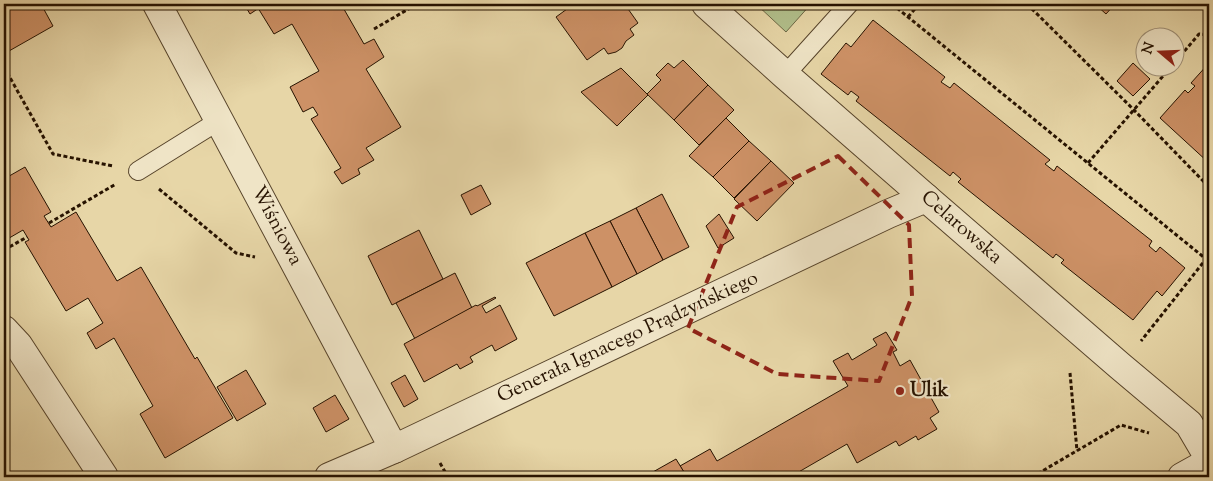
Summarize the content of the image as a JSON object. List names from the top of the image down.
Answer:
{
  "streets": {
    "street": ["Wiśniowa", "Celarowska", "Generała Ignacego Prądzyńskiego"]
  },
  "crossings": [
    ["Wiśniowa", "Generała Ignacego Prądzyńskiego"],
    ["Celarowska", "Generała Ignacego Prądzyńskiego"]
  ],
  "places": ["Ulik"],
  "north": "left"
}
